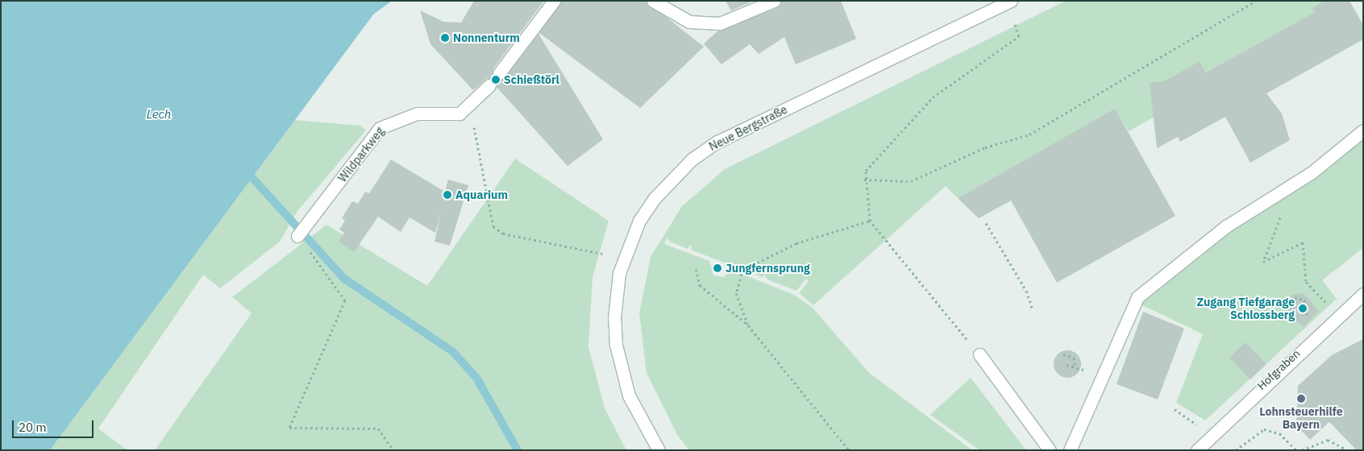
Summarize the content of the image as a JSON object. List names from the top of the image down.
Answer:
{
  "streets": {
    "main road": ["Neue Bergstraße", "Wildparkweg", "Hofgraben"]
  },
  "water": ["Lech"],
  "places": [
    "Nonnenturm",
    "Schießtörl",
    "Aquarium",
    "Jungfernsprung",
    "Zugang Tiefgarage Schlossberg",
    "Lohnsteuerhilfe Bayern"
  ],
  "scale_bar": "20 m"
}
